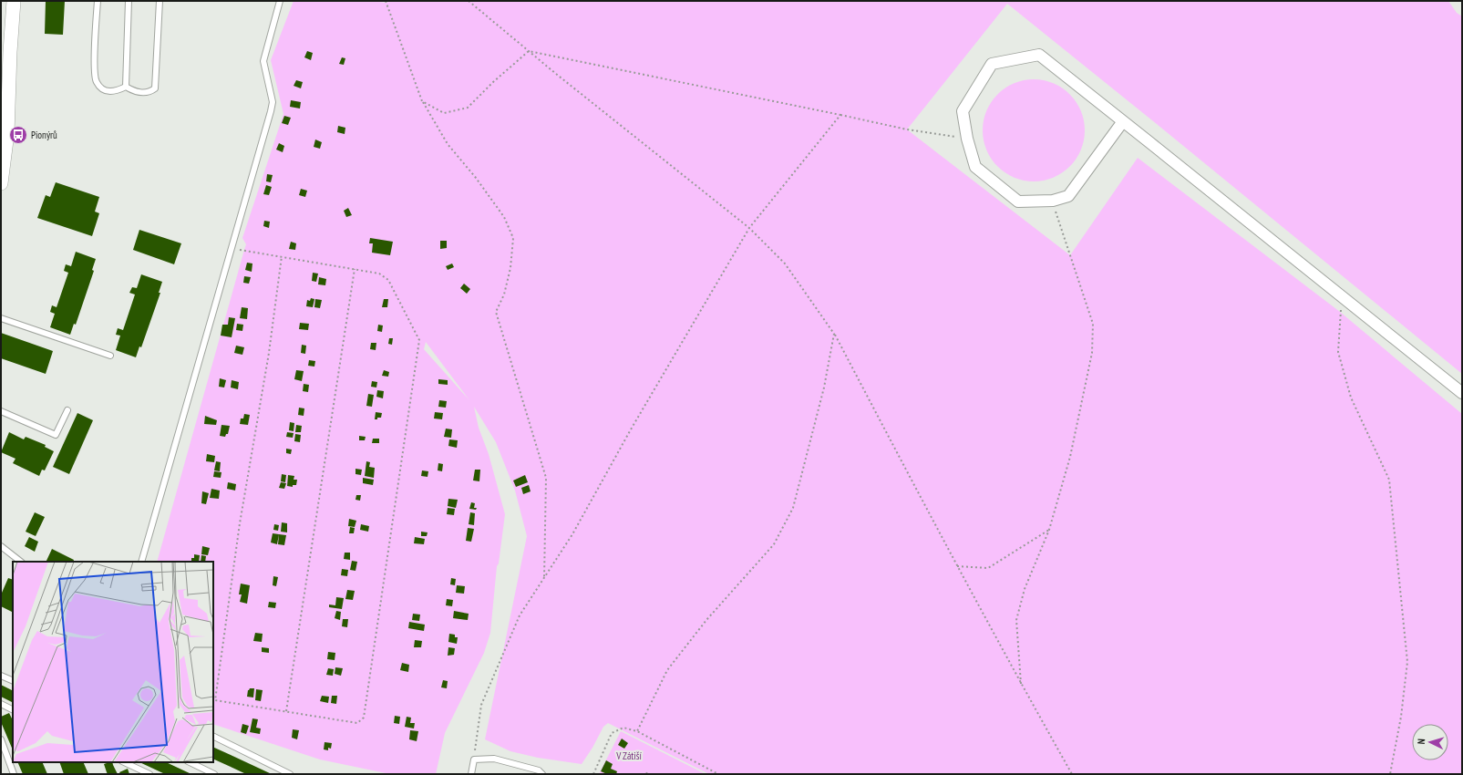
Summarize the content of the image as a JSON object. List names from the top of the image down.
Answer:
{
  "parks": ["V Zátiší"],
  "places": {
    "bus stop": ["Pionýrů"]
  },
  "north": "left"
}
